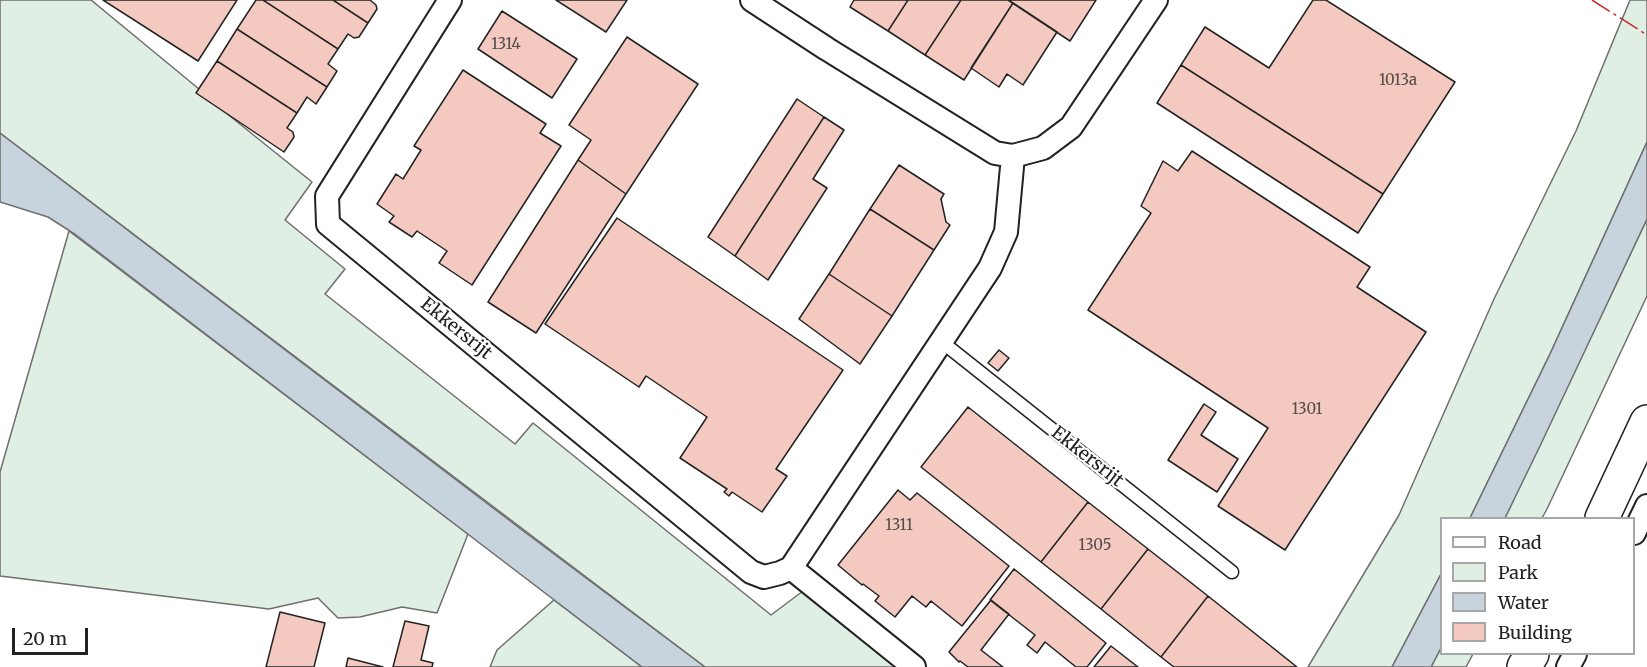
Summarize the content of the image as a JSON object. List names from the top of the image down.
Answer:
{
  "streets": {
    "street": ["Ekkersrijt"]
  },
  "house_numbers": [
    "1314",
    "1013a",
    "1301",
    "1311",
    "1305"
  ],
  "legend": [
    "Road",
    "Park",
    "Water",
    "Building"
  ],
  "scale_bar": "20 m"
}
